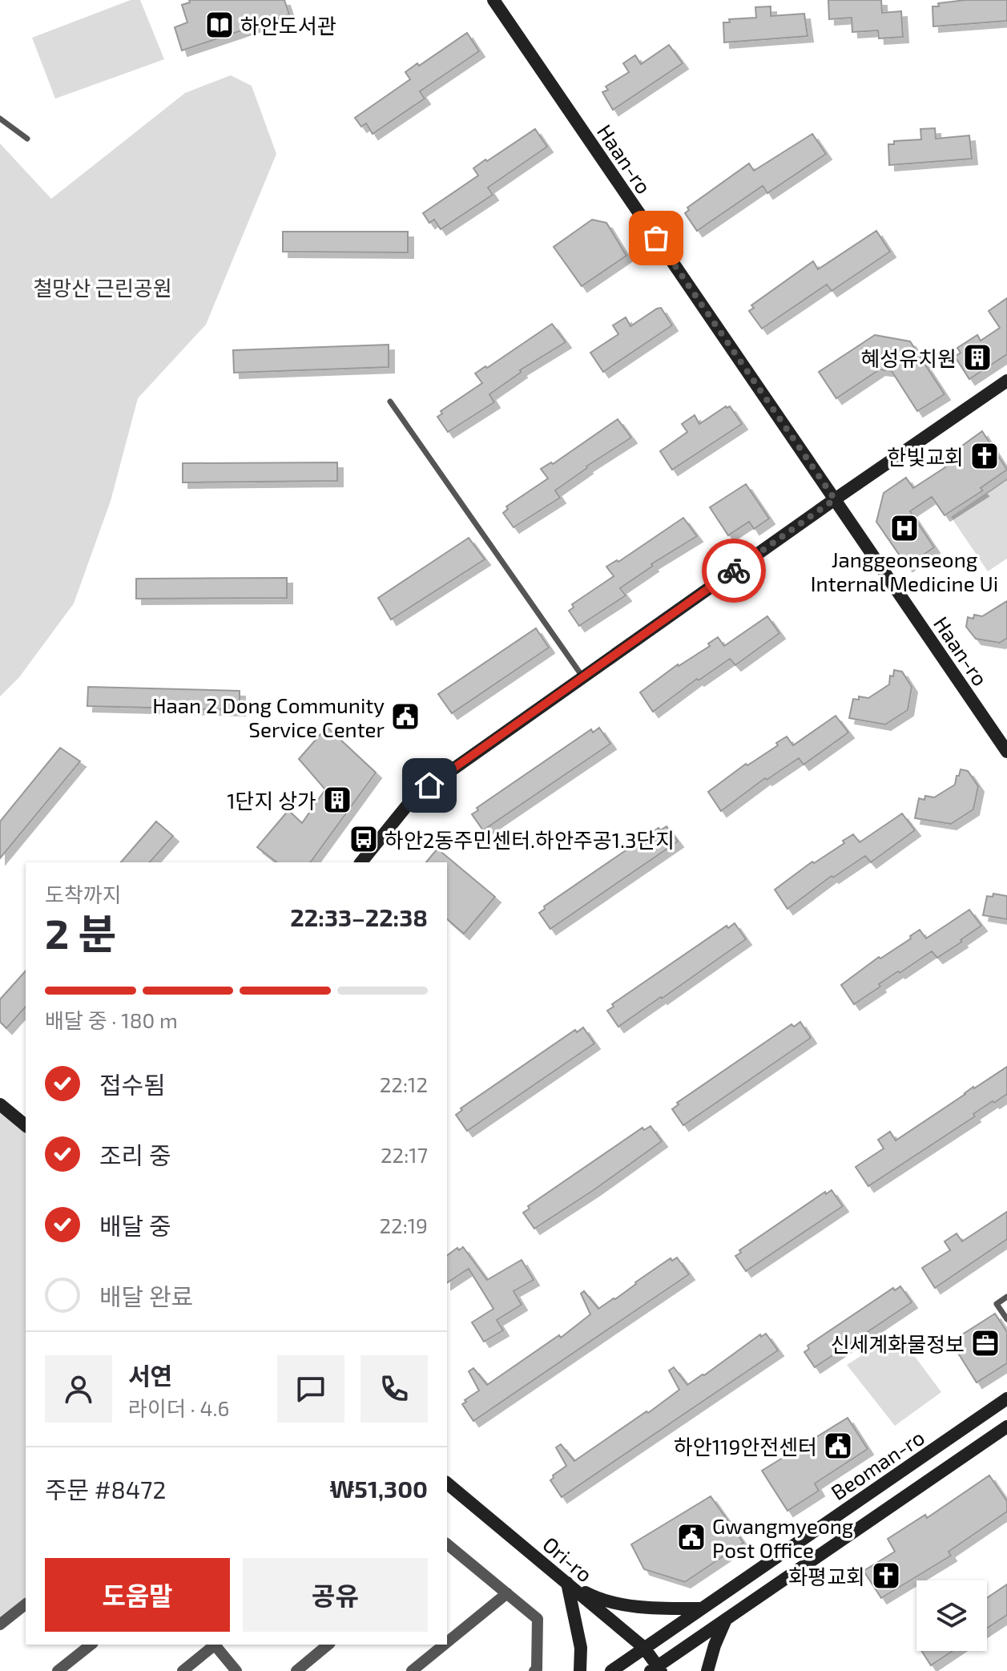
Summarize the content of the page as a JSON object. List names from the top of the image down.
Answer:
{
  "streets": {
    "street": ["Haan-ro", "Beoman-ro", "Ori-ro"]
  },
  "crossings": [
    ["Beoman-ro", "Ori-ro"]
  ],
  "parks": ["철망산 근린공원"],
  "places": {
    "library": ["하안도서관"],
    "building": ["혜성유치원", "1단지 상가"],
    "church": ["한빛교회", "화평교회"],
    "hospital": ["Janggeonseong Internal Medicine Ui"],
    "public building": ["Haan 2 Dong Community Service Center", "하안119안전센터", "Gwangmyeong Post Office"],
    "bus stop": ["하안2동주민센터.하안주공1.3단지"],
    "office": ["신세계화물정보"]
  },
  "page": {
    "heading": ["2 분", "도착까지", "22:33–22:38"],
    "panel": [
      "서연",
      "라이더 · 4.6",
      "주문 #8472",
      "₩51,300"
    ],
    "bar": "배달 중 · 180 m",
    "list": [
      ["접수됨", "22:12"],
      ["조리 중", "22:17"],
      ["배달 중", "22:19"],
      "배달 완료"
    ],
    "buttons": ["도움말", "공유"]
  }
}
